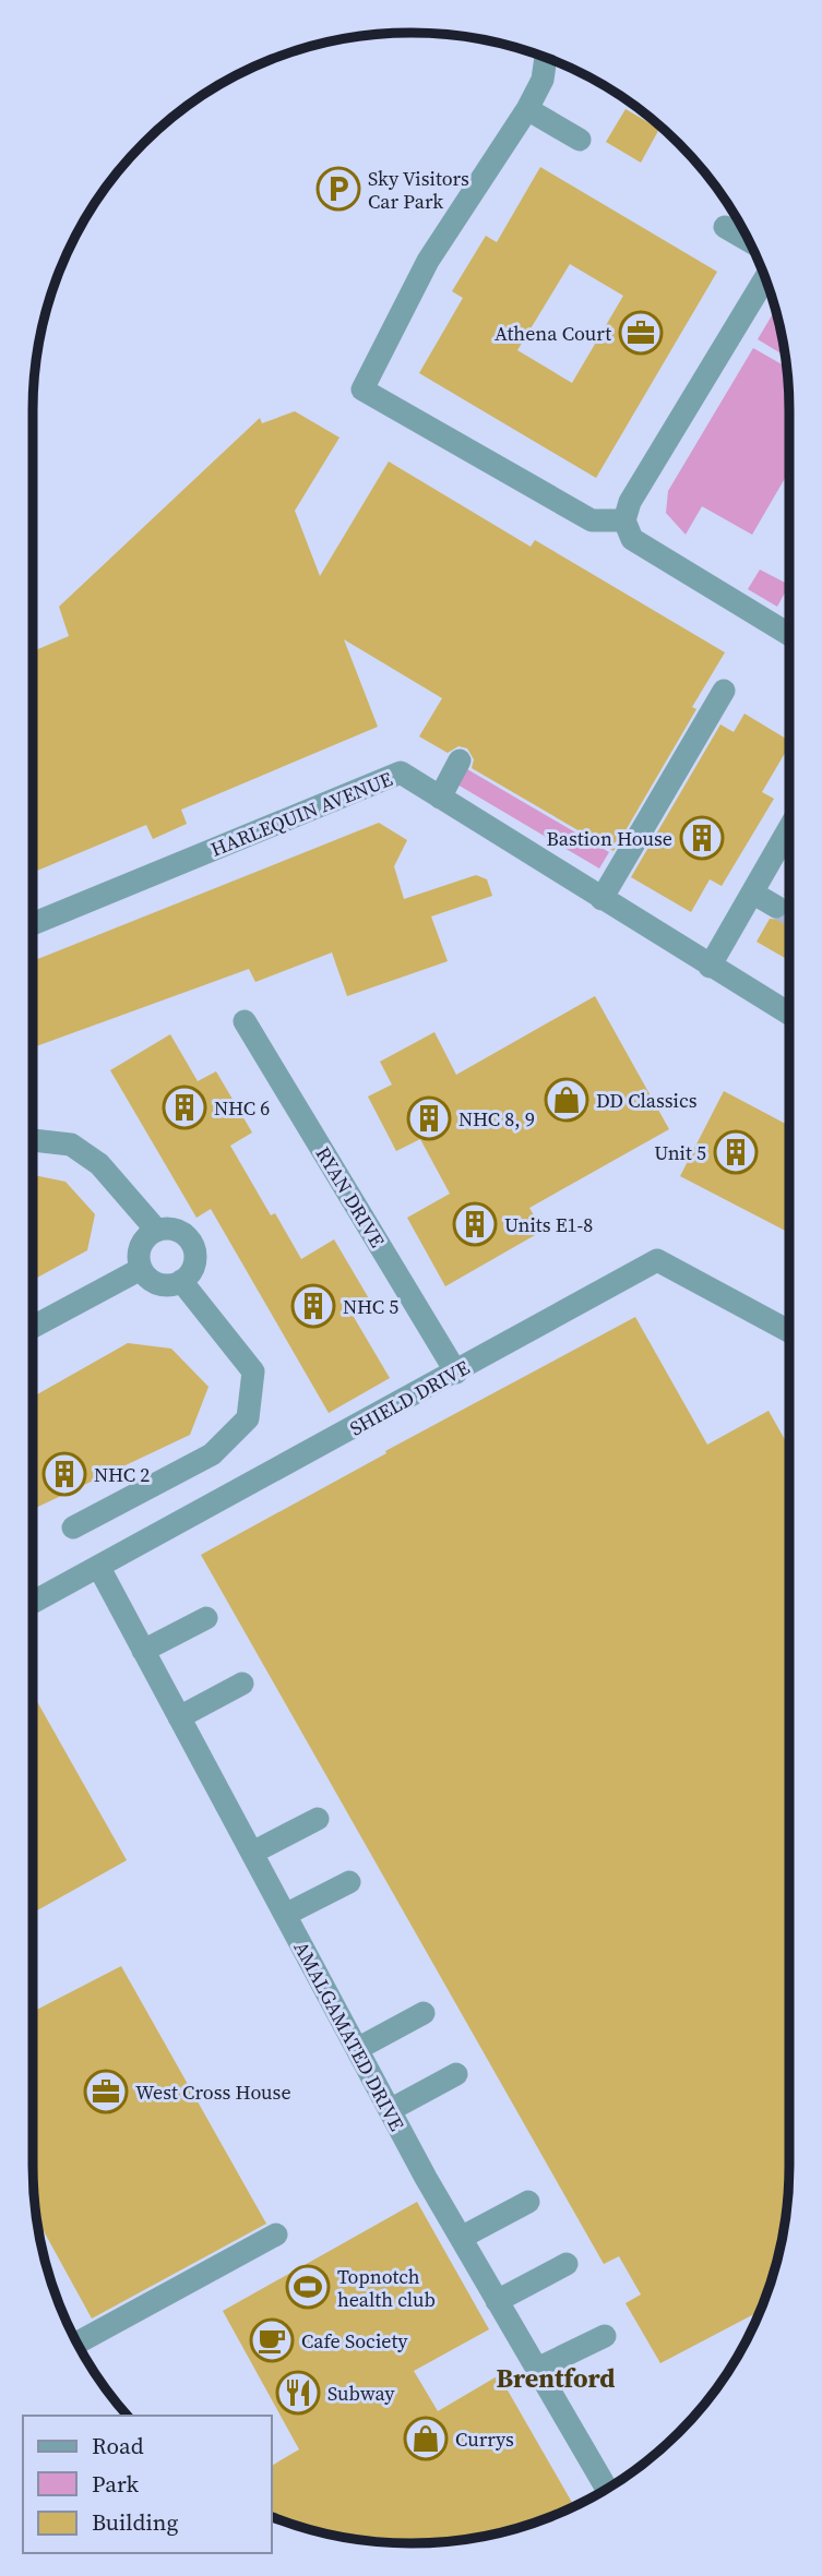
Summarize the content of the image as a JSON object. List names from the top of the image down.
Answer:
{
  "streets": {
    "street": [
      "HARLEQUIN AVENUE",
      "RYAN DRIVE",
      "SHIELD DRIVE",
      "AMALGAMATED DRIVE"
    ]
  },
  "crossings": [
    ["RYAN DRIVE", "SHIELD DRIVE"],
    ["SHIELD DRIVE", "AMALGAMATED DRIVE"]
  ],
  "districts": ["Brentford"],
  "places": {
    "parking": ["Sky Visitors Car Park"],
    "office": ["Athena Court", "West Cross House"],
    "building": [
      "Bastion House",
      "NHC 6",
      "NHC 8, 9",
      "Unit 5",
      "Units E1-8",
      "NHC 5",
      "NHC 2"
    ],
    "shop": ["DD Classics", "Currys"],
    "sports": ["Topnotch health club"],
    "cafe": ["Cafe Society"],
    "restaurant": ["Subway"]
  },
  "legend": ["Road", "Park", "Building"]
}
